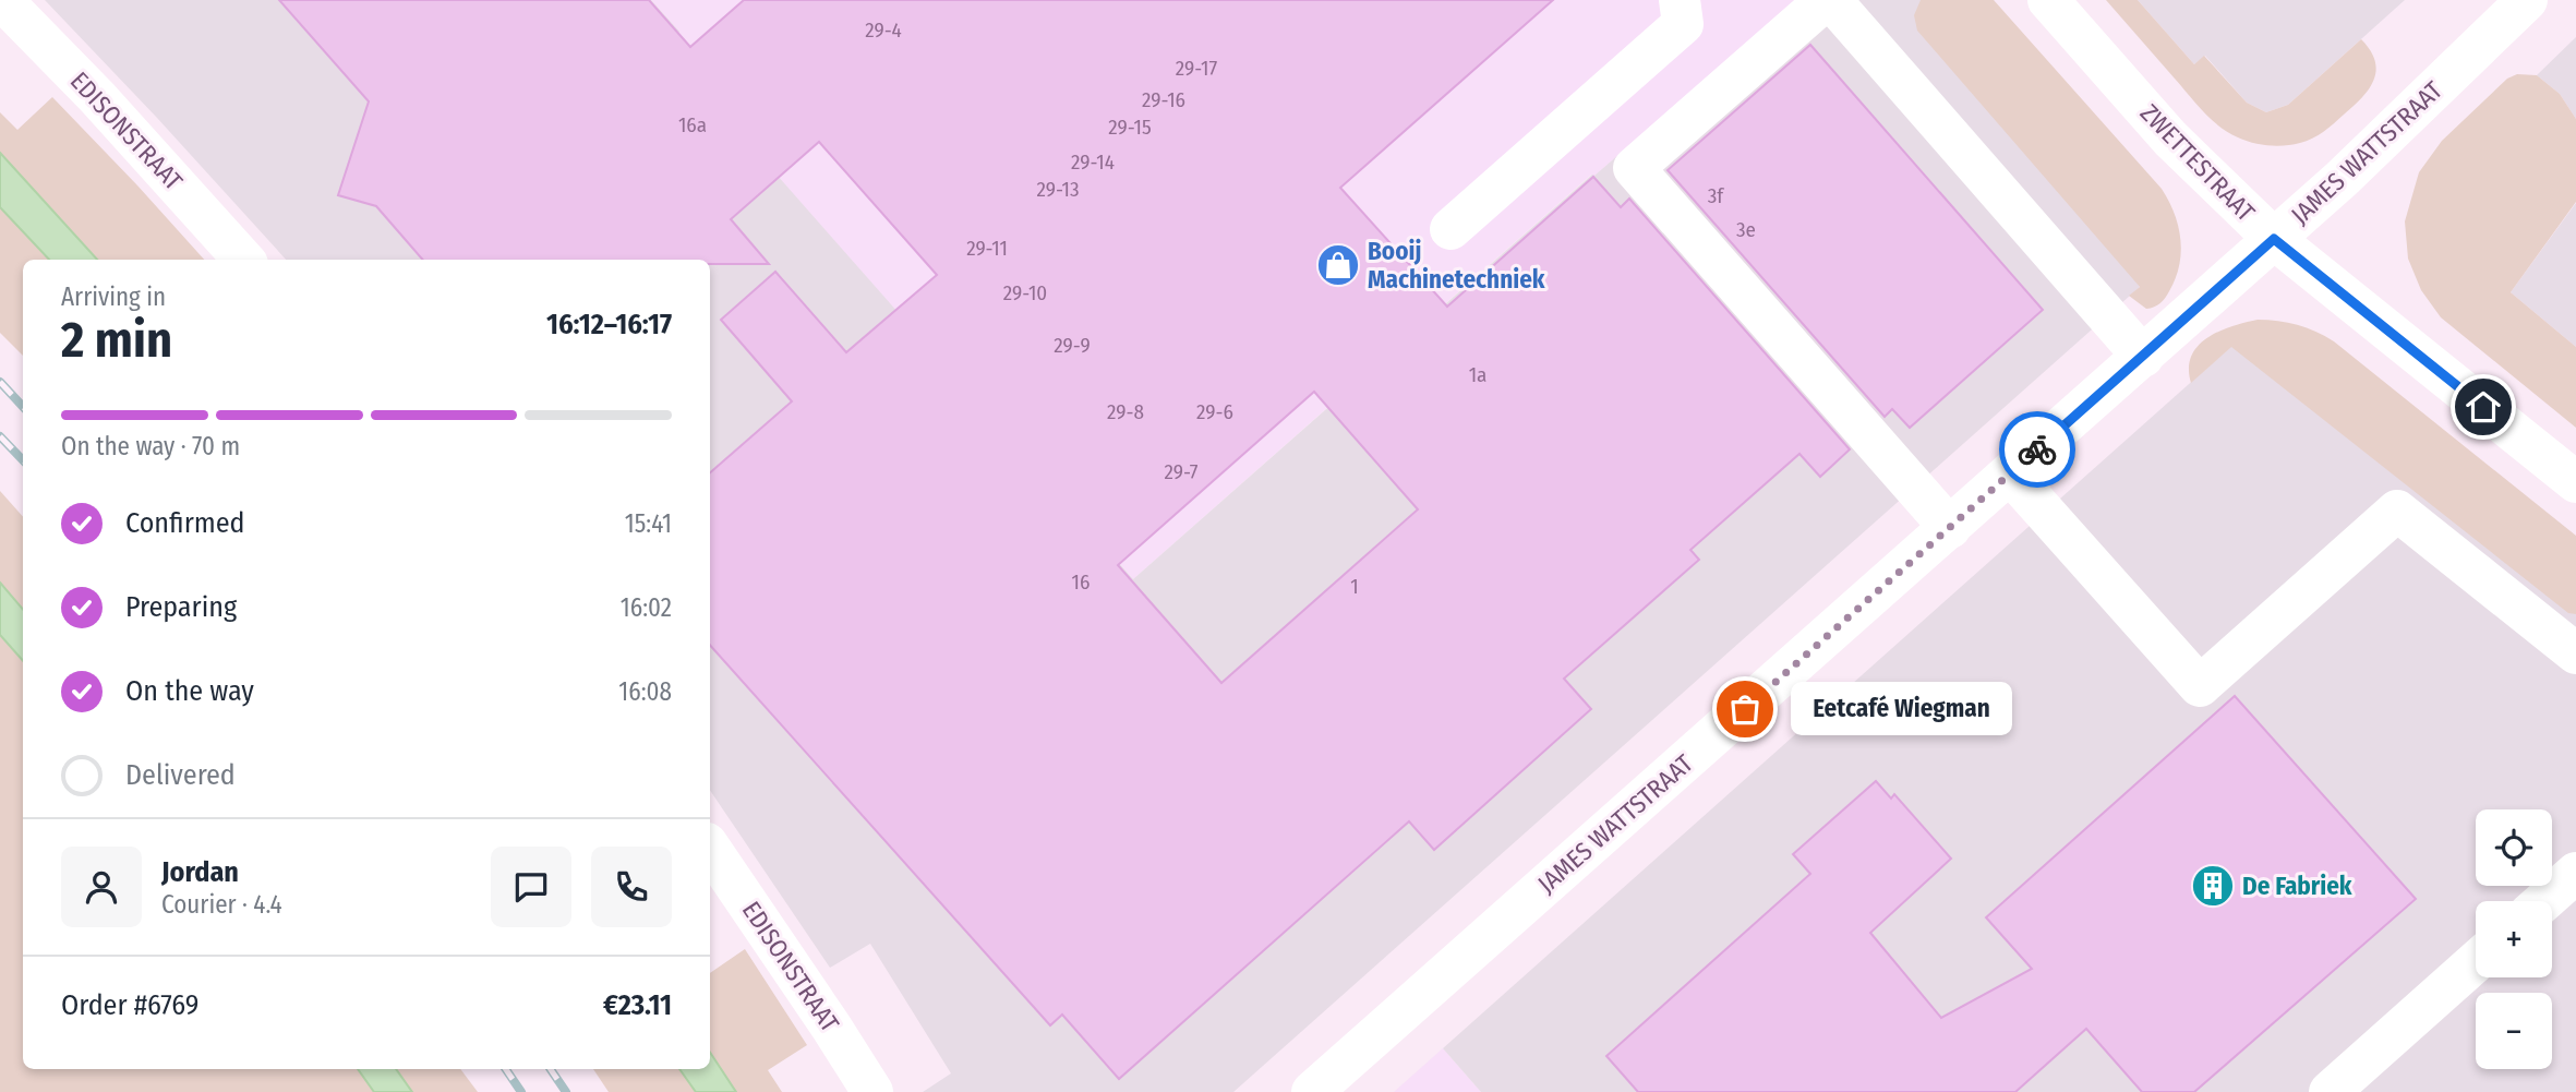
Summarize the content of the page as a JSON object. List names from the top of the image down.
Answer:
{
  "streets": {
    "street": ["EDISONSTRAAT", "JAMES WATTSTRAAT", "ZWETTESTRAAT"]
  },
  "crossings": [
    ["JAMES WATTSTRAAT", "ZWETTESTRAAT"]
  ],
  "places": {
    "shop": ["Booij Machinetechniek"],
    "other": ["Eetcafé Wiegman"],
    "building": ["De Fabriek"]
  },
  "house_numbers": [
    "29-4",
    "29-17",
    "29-16",
    "16a",
    "29-15",
    "29-14",
    "29-13",
    "3f",
    "3e",
    "29-11",
    "29-10",
    "29-9",
    "1a",
    "29-8",
    "29-6",
    "29-7",
    "16",
    "1"
  ],
  "page": {
    "heading": ["2 min", "Arriving in", "16:12–16:17"],
    "panel": [
      "Jordan",
      "Courier · 4.4",
      "Order #6769",
      "€23.11"
    ],
    "bar": "On the way · 70 m",
    "list": [
      ["Confirmed", "15:41"],
      ["Preparing", "16:02"],
      ["On the way", "16:08"],
      "Delivered"
    ],
    "bubble": "Eetcafé Wiegman",
    "map_buttons": ["+", "−"]
  }
}
